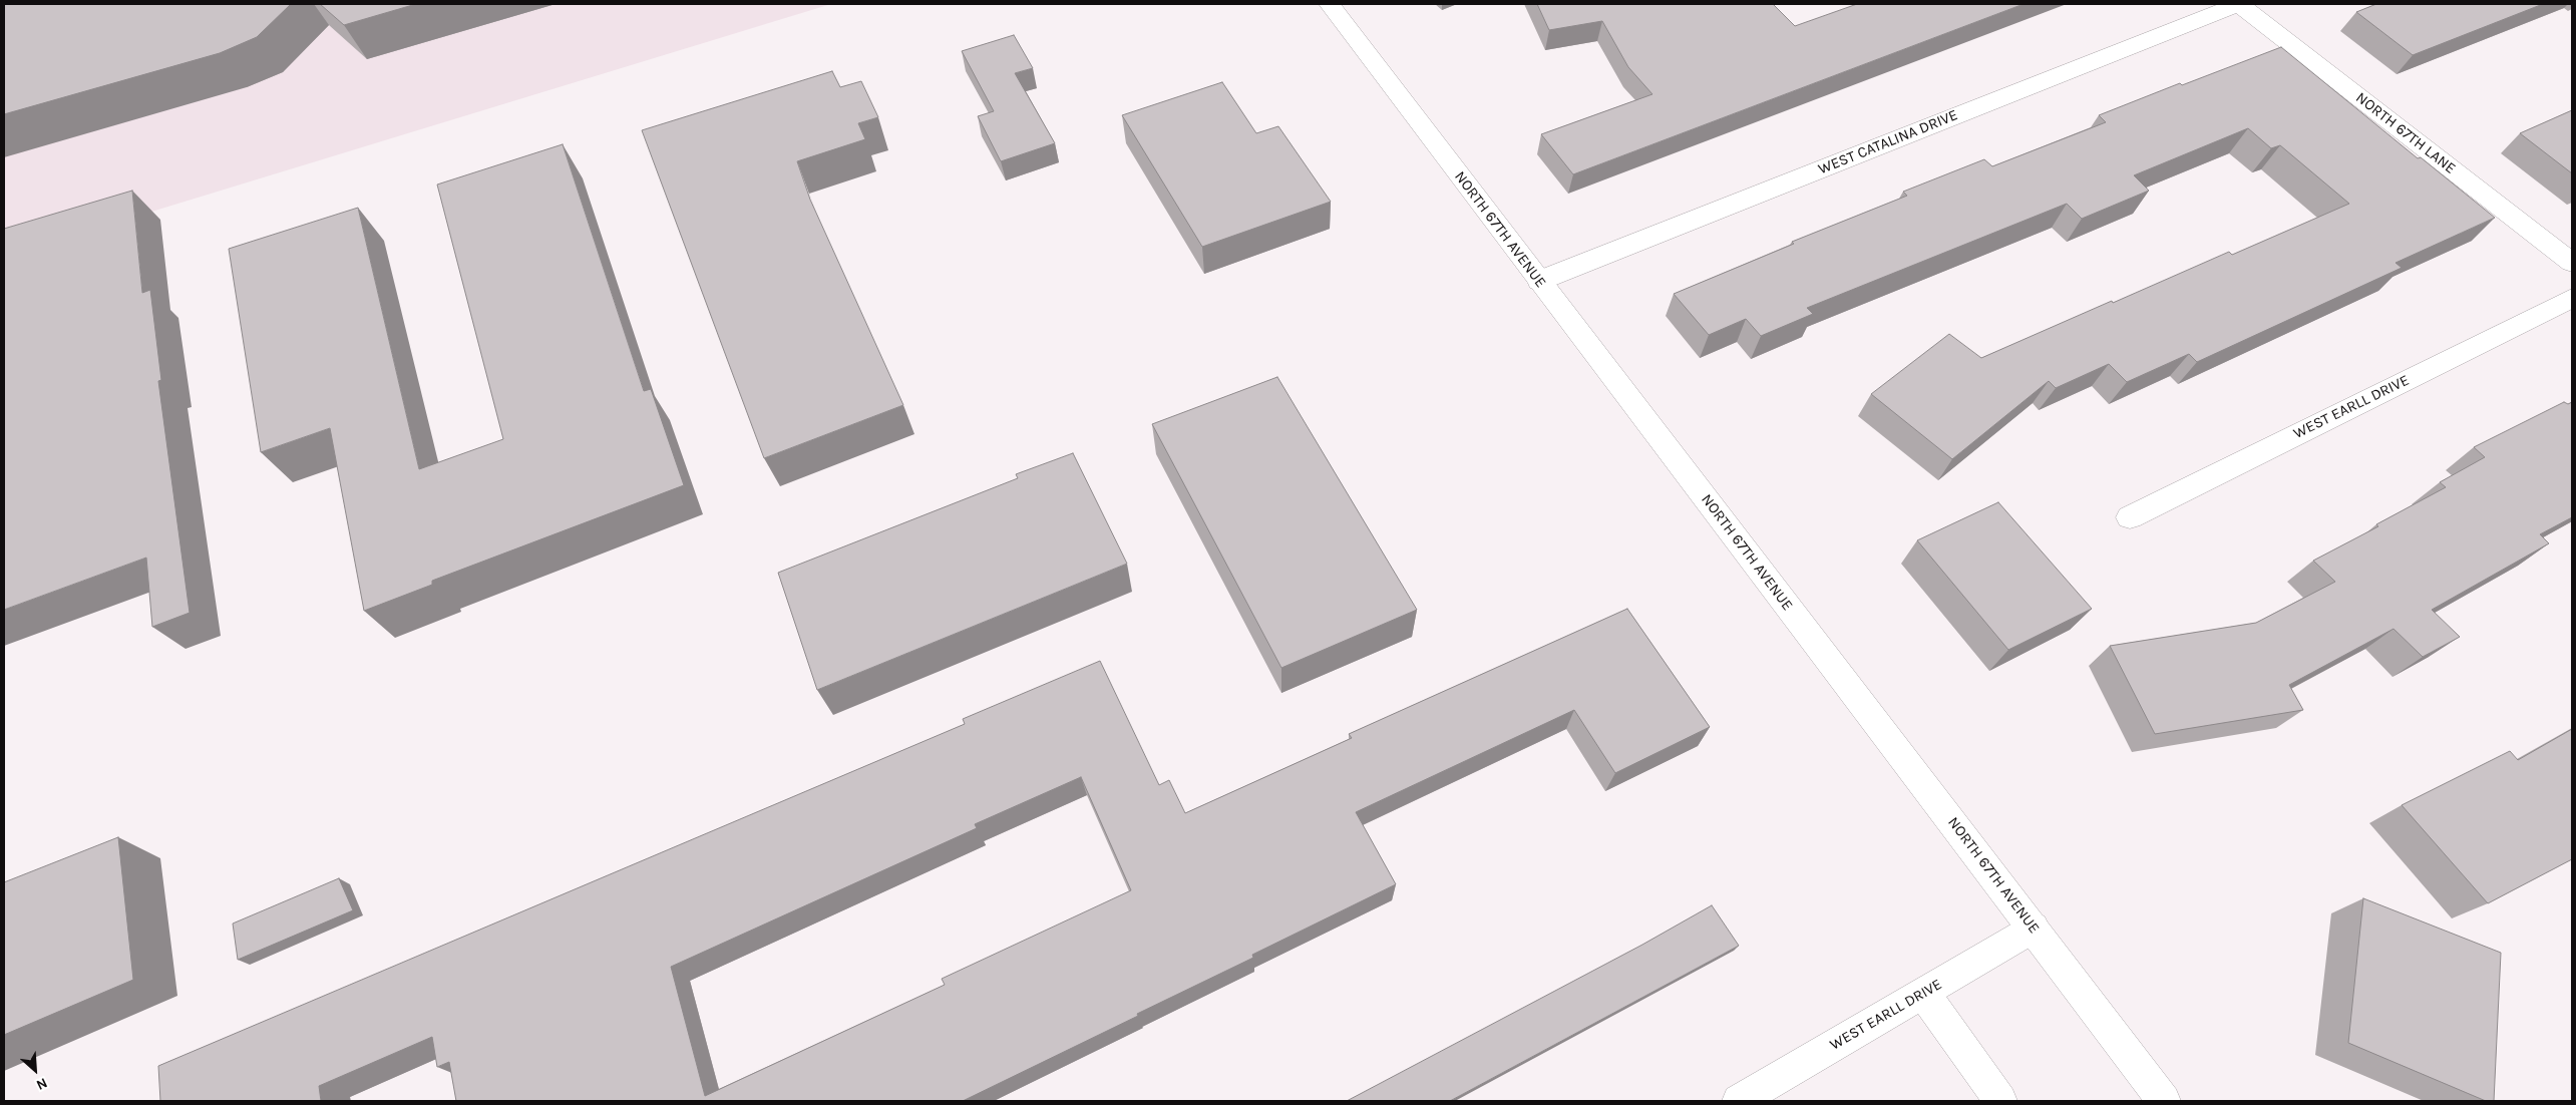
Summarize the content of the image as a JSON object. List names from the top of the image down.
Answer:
{
  "streets": {
    "street": [
      "NORTH 67TH LANE",
      "WEST CATALINA DRIVE",
      "NORTH 67TH AVENUE",
      "WEST EARLL DRIVE"
    ]
  },
  "crossings": [
    ["NORTH 67TH LANE", "WEST CATALINA DRIVE"],
    ["WEST CATALINA DRIVE", "NORTH 67TH AVENUE"],
    ["NORTH 67TH AVENUE", "WEST EARLL DRIVE"]
  ],
  "north": "bottom right"
}
